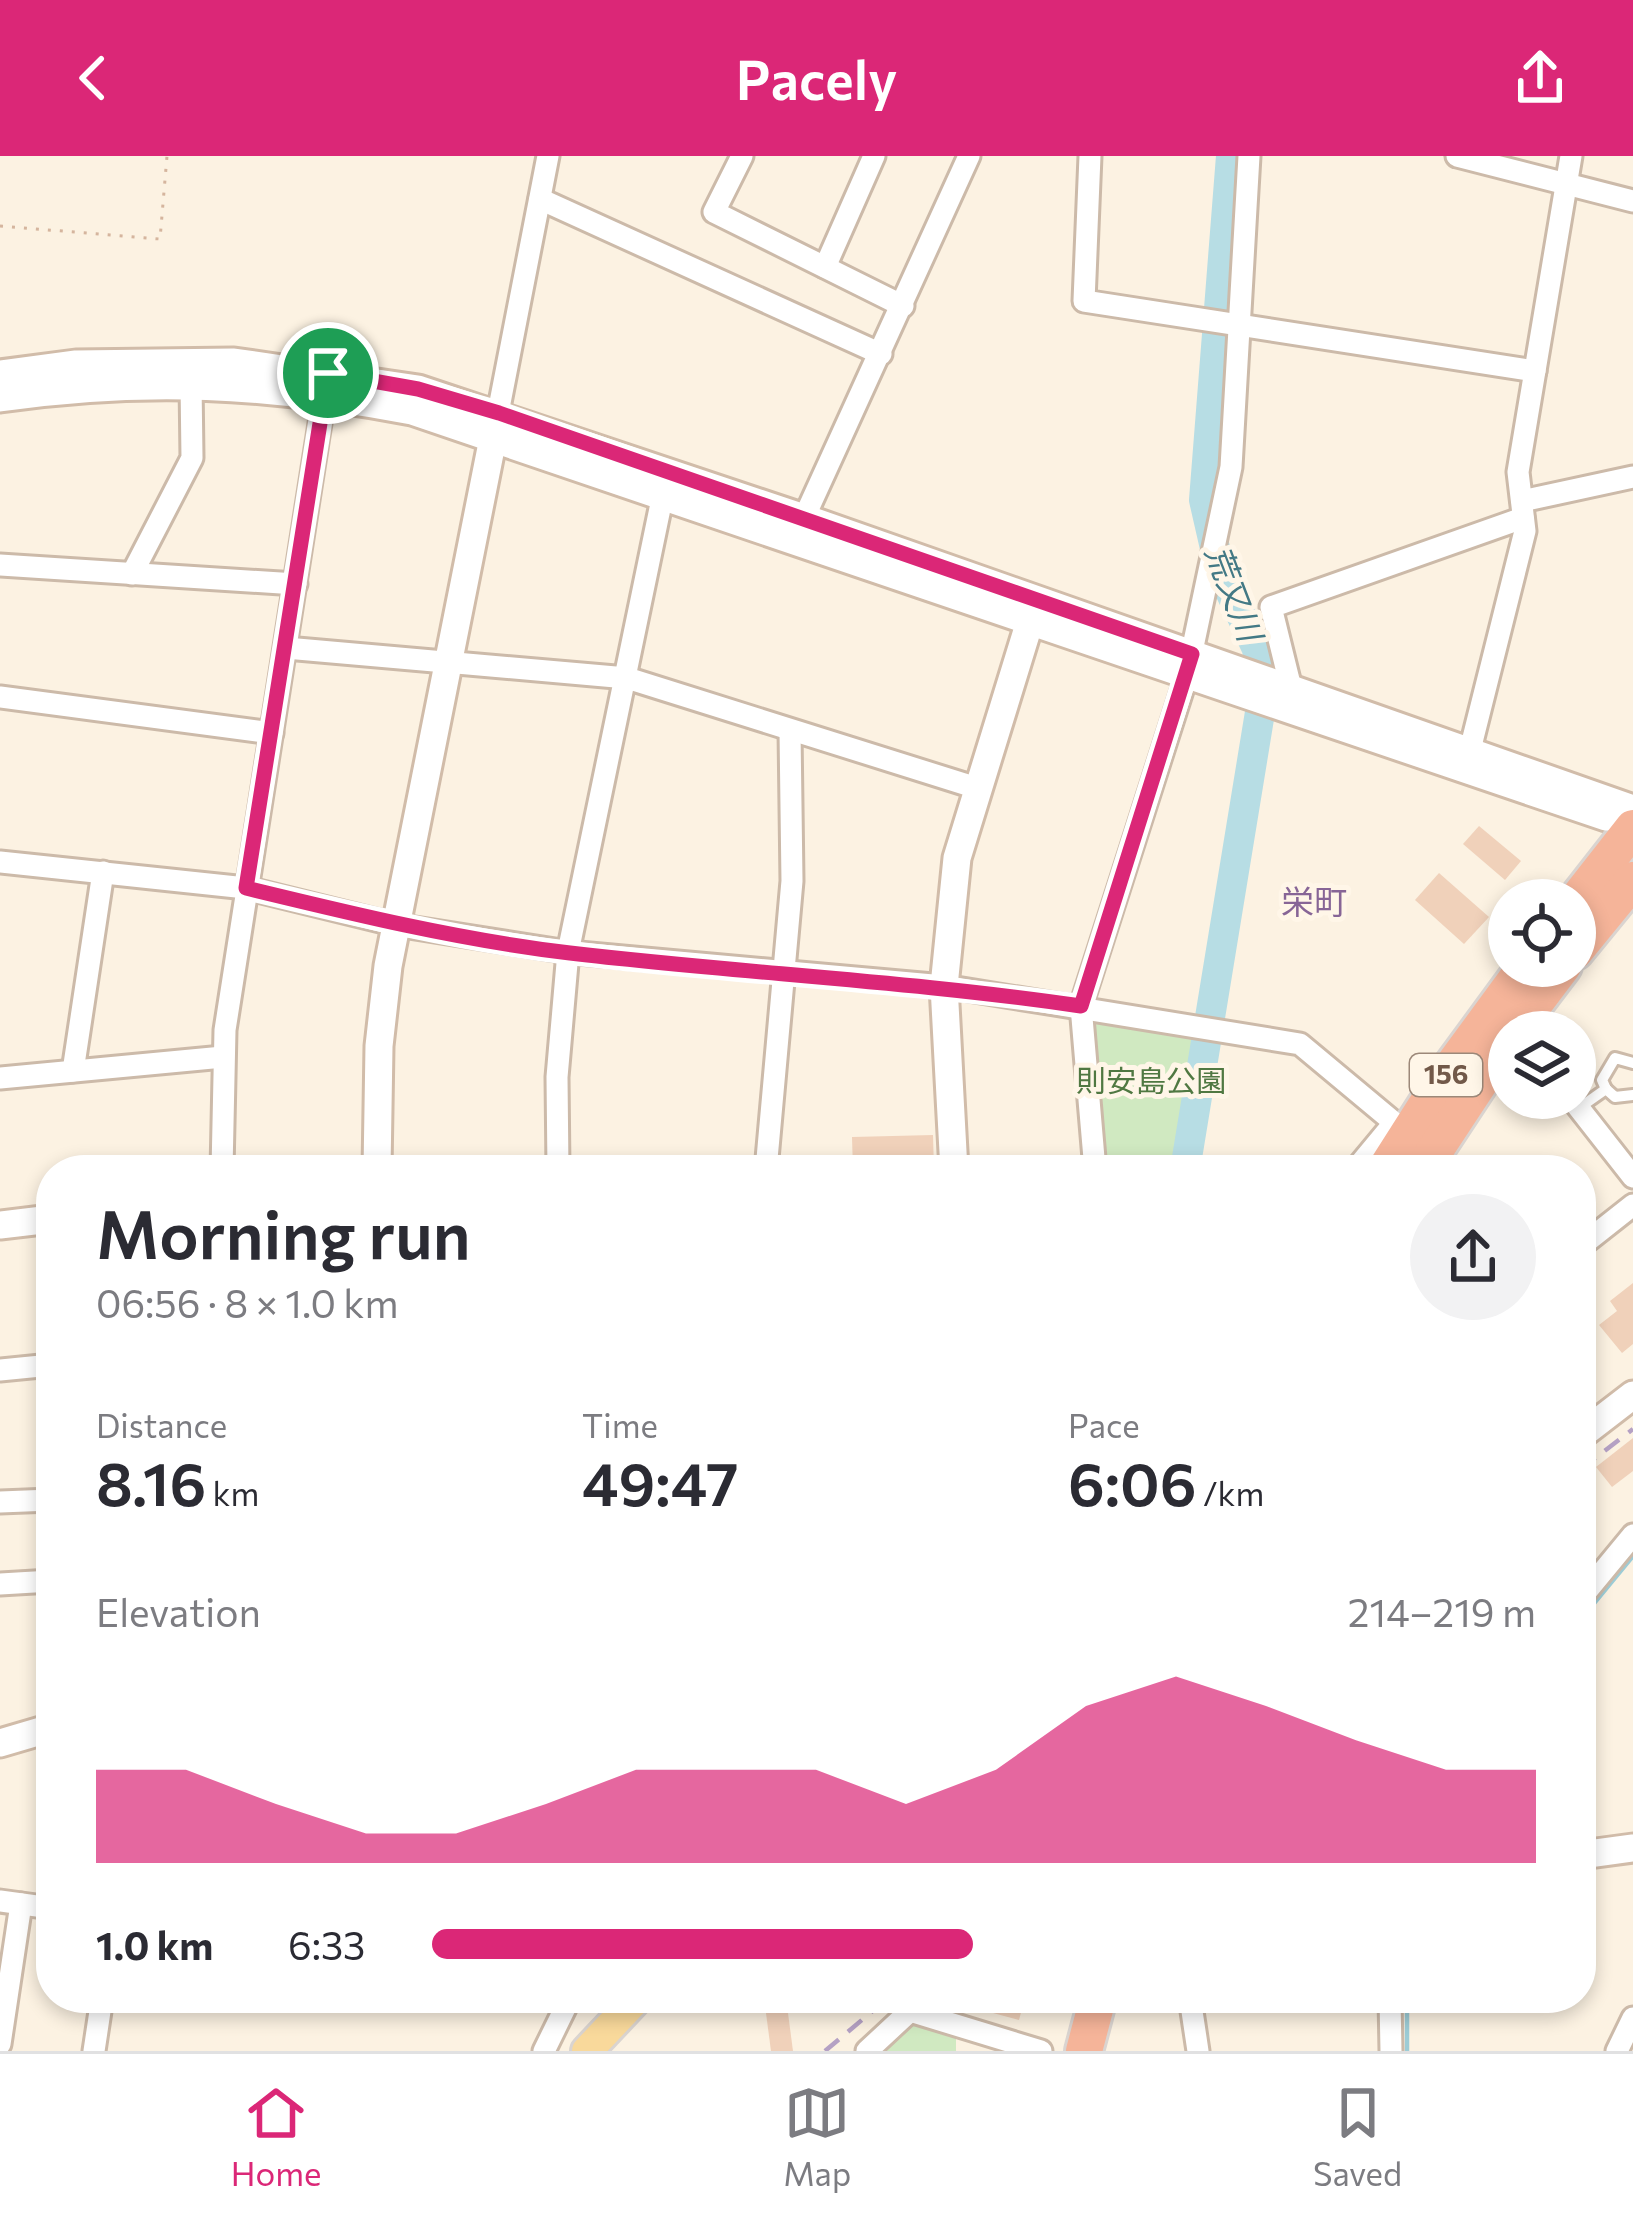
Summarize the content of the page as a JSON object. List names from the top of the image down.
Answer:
{
  "streets": {
    "highway": ["156"]
  },
  "districts": ["栄町"],
  "water": ["荒又川"],
  "parks": ["則安島公園"],
  "page": {
    "header": "Pacely",
    "heading": ["Morning run", "06:56 · 8 × 1.0 km"],
    "stats": [
      ["Distance", "8.16 km"],
      ["Time", "49:47"],
      ["Pace", "6:06 /km"]
    ],
    "chart": ["Elevation", "214–219 m"],
    "list": [
      {
        "name": "1.0 km",
        "note": "6:33"
      }
    ],
    "tabs": ["Home", "Map", "Saved"]
  }
}
